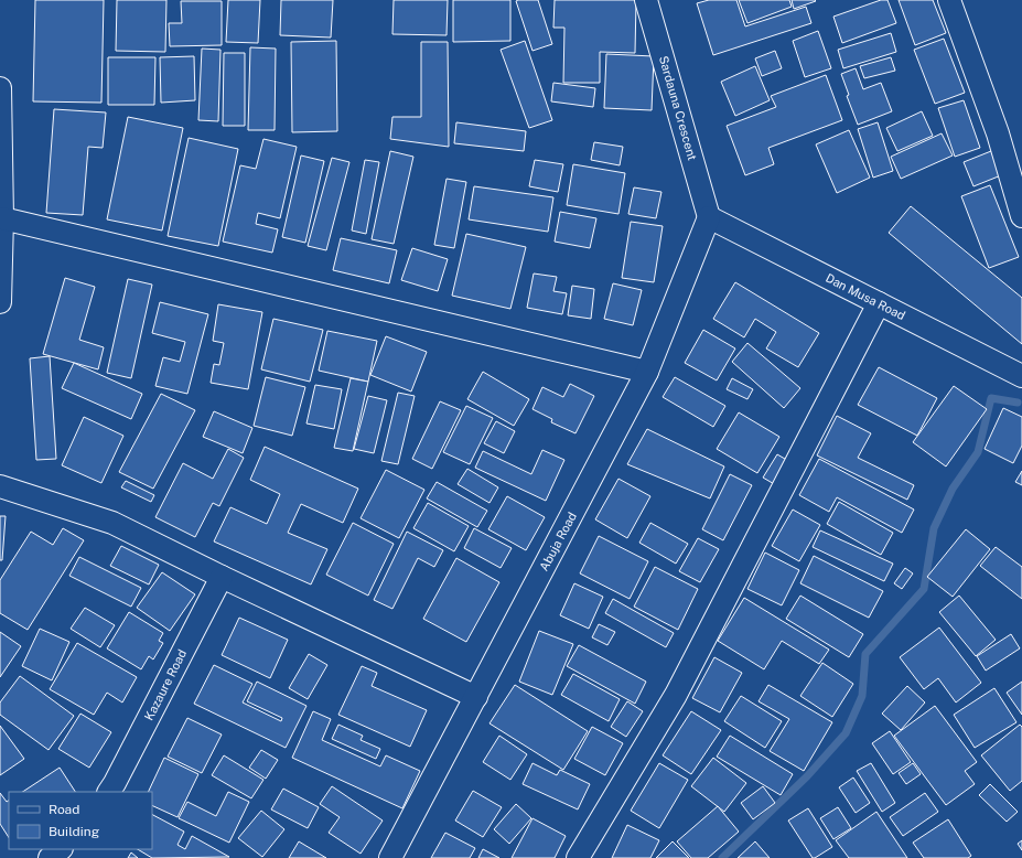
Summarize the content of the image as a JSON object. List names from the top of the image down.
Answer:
{
  "streets": {
    "street": [
      "Sardauna Crescent",
      "Dan Musa Road",
      "Abuja Road",
      "Kazaure Road"
    ]
  },
  "crossings": [
    ["Sardauna Crescent", "Dan Musa Road"],
    ["Sardauna Crescent", "Abuja Road"],
    ["Dan Musa Road", "Abuja Road"]
  ],
  "legend": ["Road", "Building"]
}
